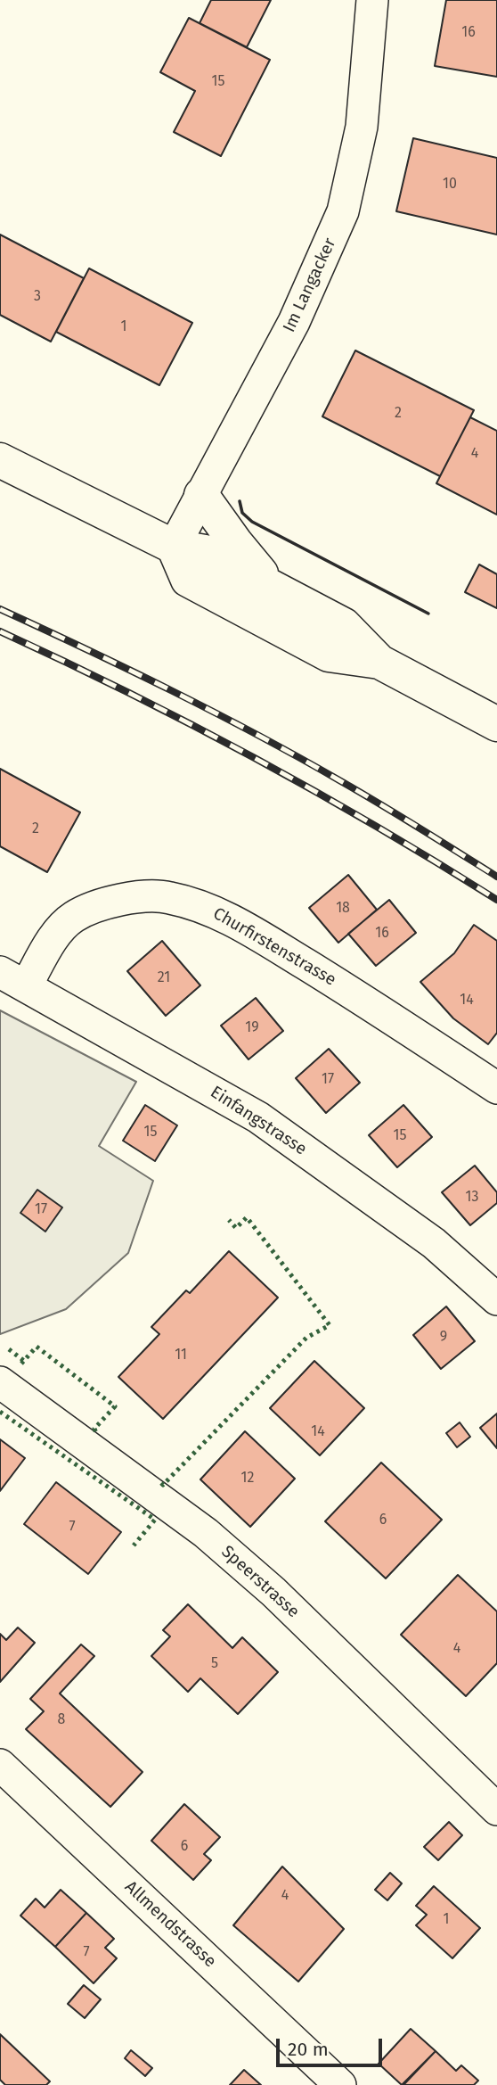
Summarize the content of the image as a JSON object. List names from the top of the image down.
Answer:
{
  "streets": {
    "street": [
      "Im Langacker",
      "Churfirstenstrasse",
      "Einfangstrasse",
      "Speerstrasse",
      "Allmendstrasse"
    ]
  },
  "crossings": [
    ["Churfirstenstrasse", "Einfangstrasse"]
  ],
  "house_numbers": [
    "16",
    "15",
    "10",
    "3",
    "1",
    "2",
    "4",
    "2",
    "18",
    "16",
    "21",
    "14",
    "19",
    "17",
    "15",
    "15",
    "13",
    "17",
    "9",
    "11",
    "14",
    "12",
    "6",
    "7",
    "4",
    "5",
    "8",
    "6",
    "4",
    "1",
    "7"
  ],
  "scale_bar": "20 m"
}
